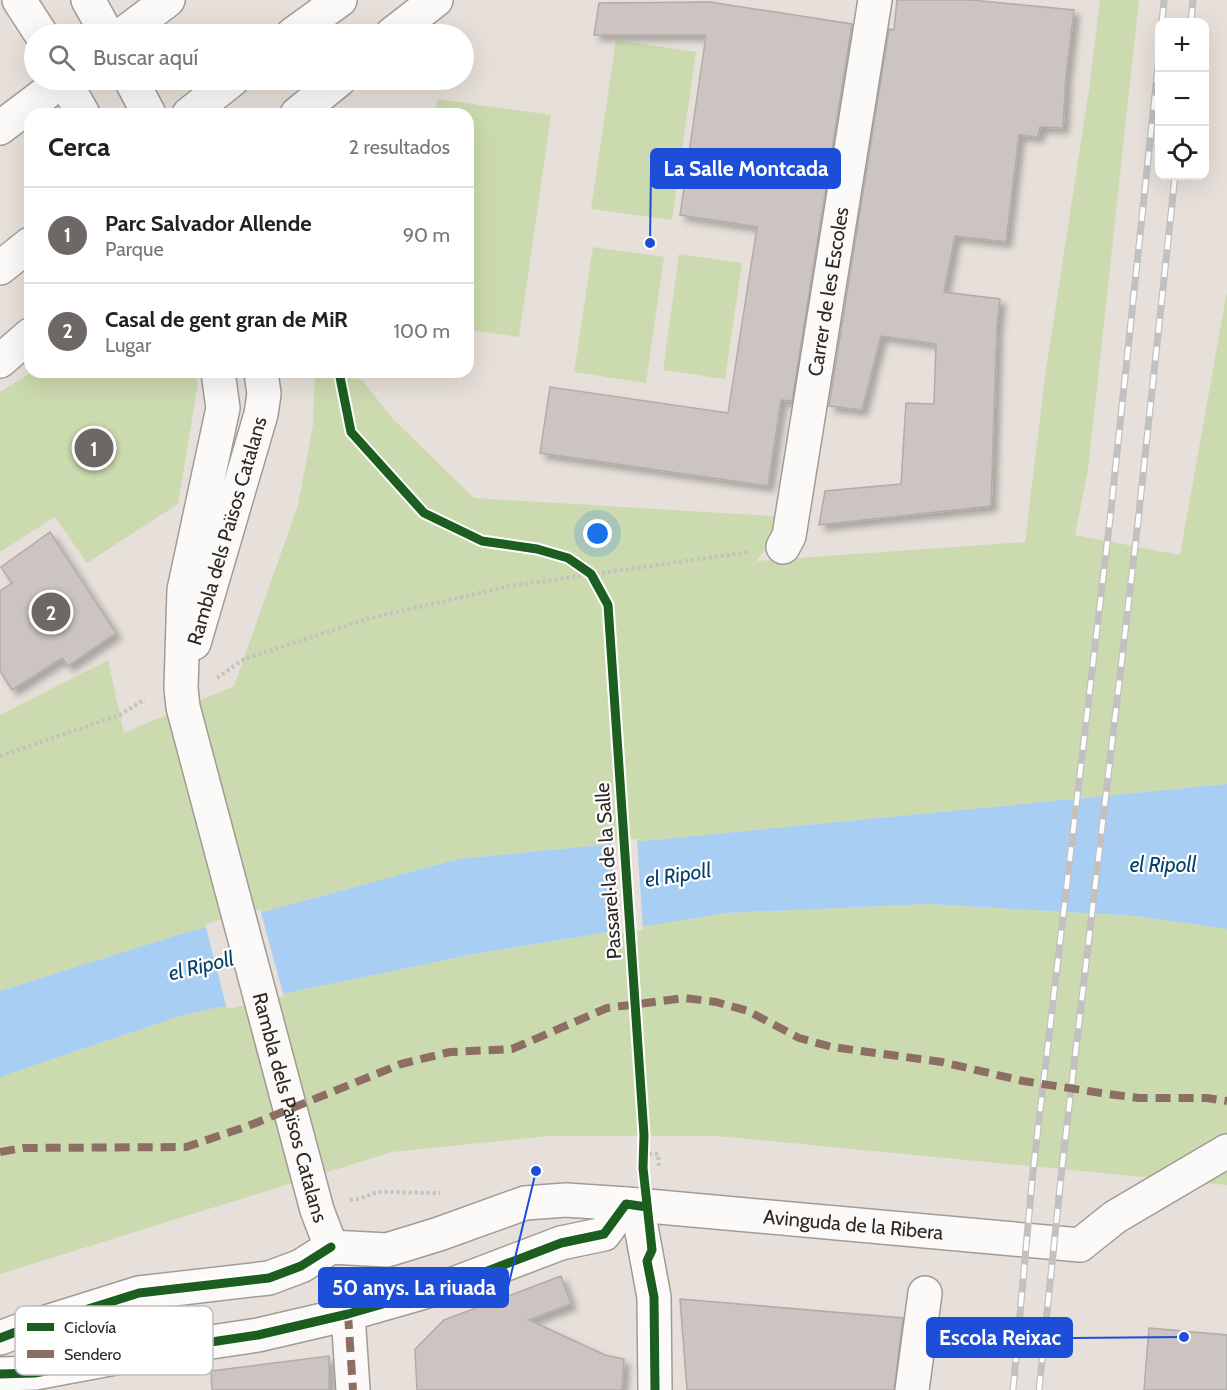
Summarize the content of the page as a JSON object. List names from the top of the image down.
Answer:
{
  "streets": {
    "main road": ["Carrer de les Escoles", "Rambla dels Països Catalans", "Avinguda de la Ribera"],
    "cycle path": ["Passarel·la de la Salle"]
  },
  "crossings": [
    ["Rambla dels Països Catalans", "Avinguda de la Ribera"]
  ],
  "water": ["el Ripoll"],
  "places": ["La Salle Montcada", "50 anys. La riuada", "Escola Reixac"],
  "legend": ["Ciclovía", "Sendero"],
  "page": {
    "map_buttons": ["+", "−"],
    "search": "Buscar aquí",
    "heading": ["Cerca", "2 resultados"],
    "list": [
      {
        "mark": "1",
        "name": "Parc Salvador Allende",
        "note": "Parque",
        "value": "90 m"
      },
      {
        "mark": "2",
        "name": "Casal de gent gran de MiR",
        "note": "Lugar",
        "value": "100 m"
      }
    ],
    "pins": ["1", "2"]
  }
}
